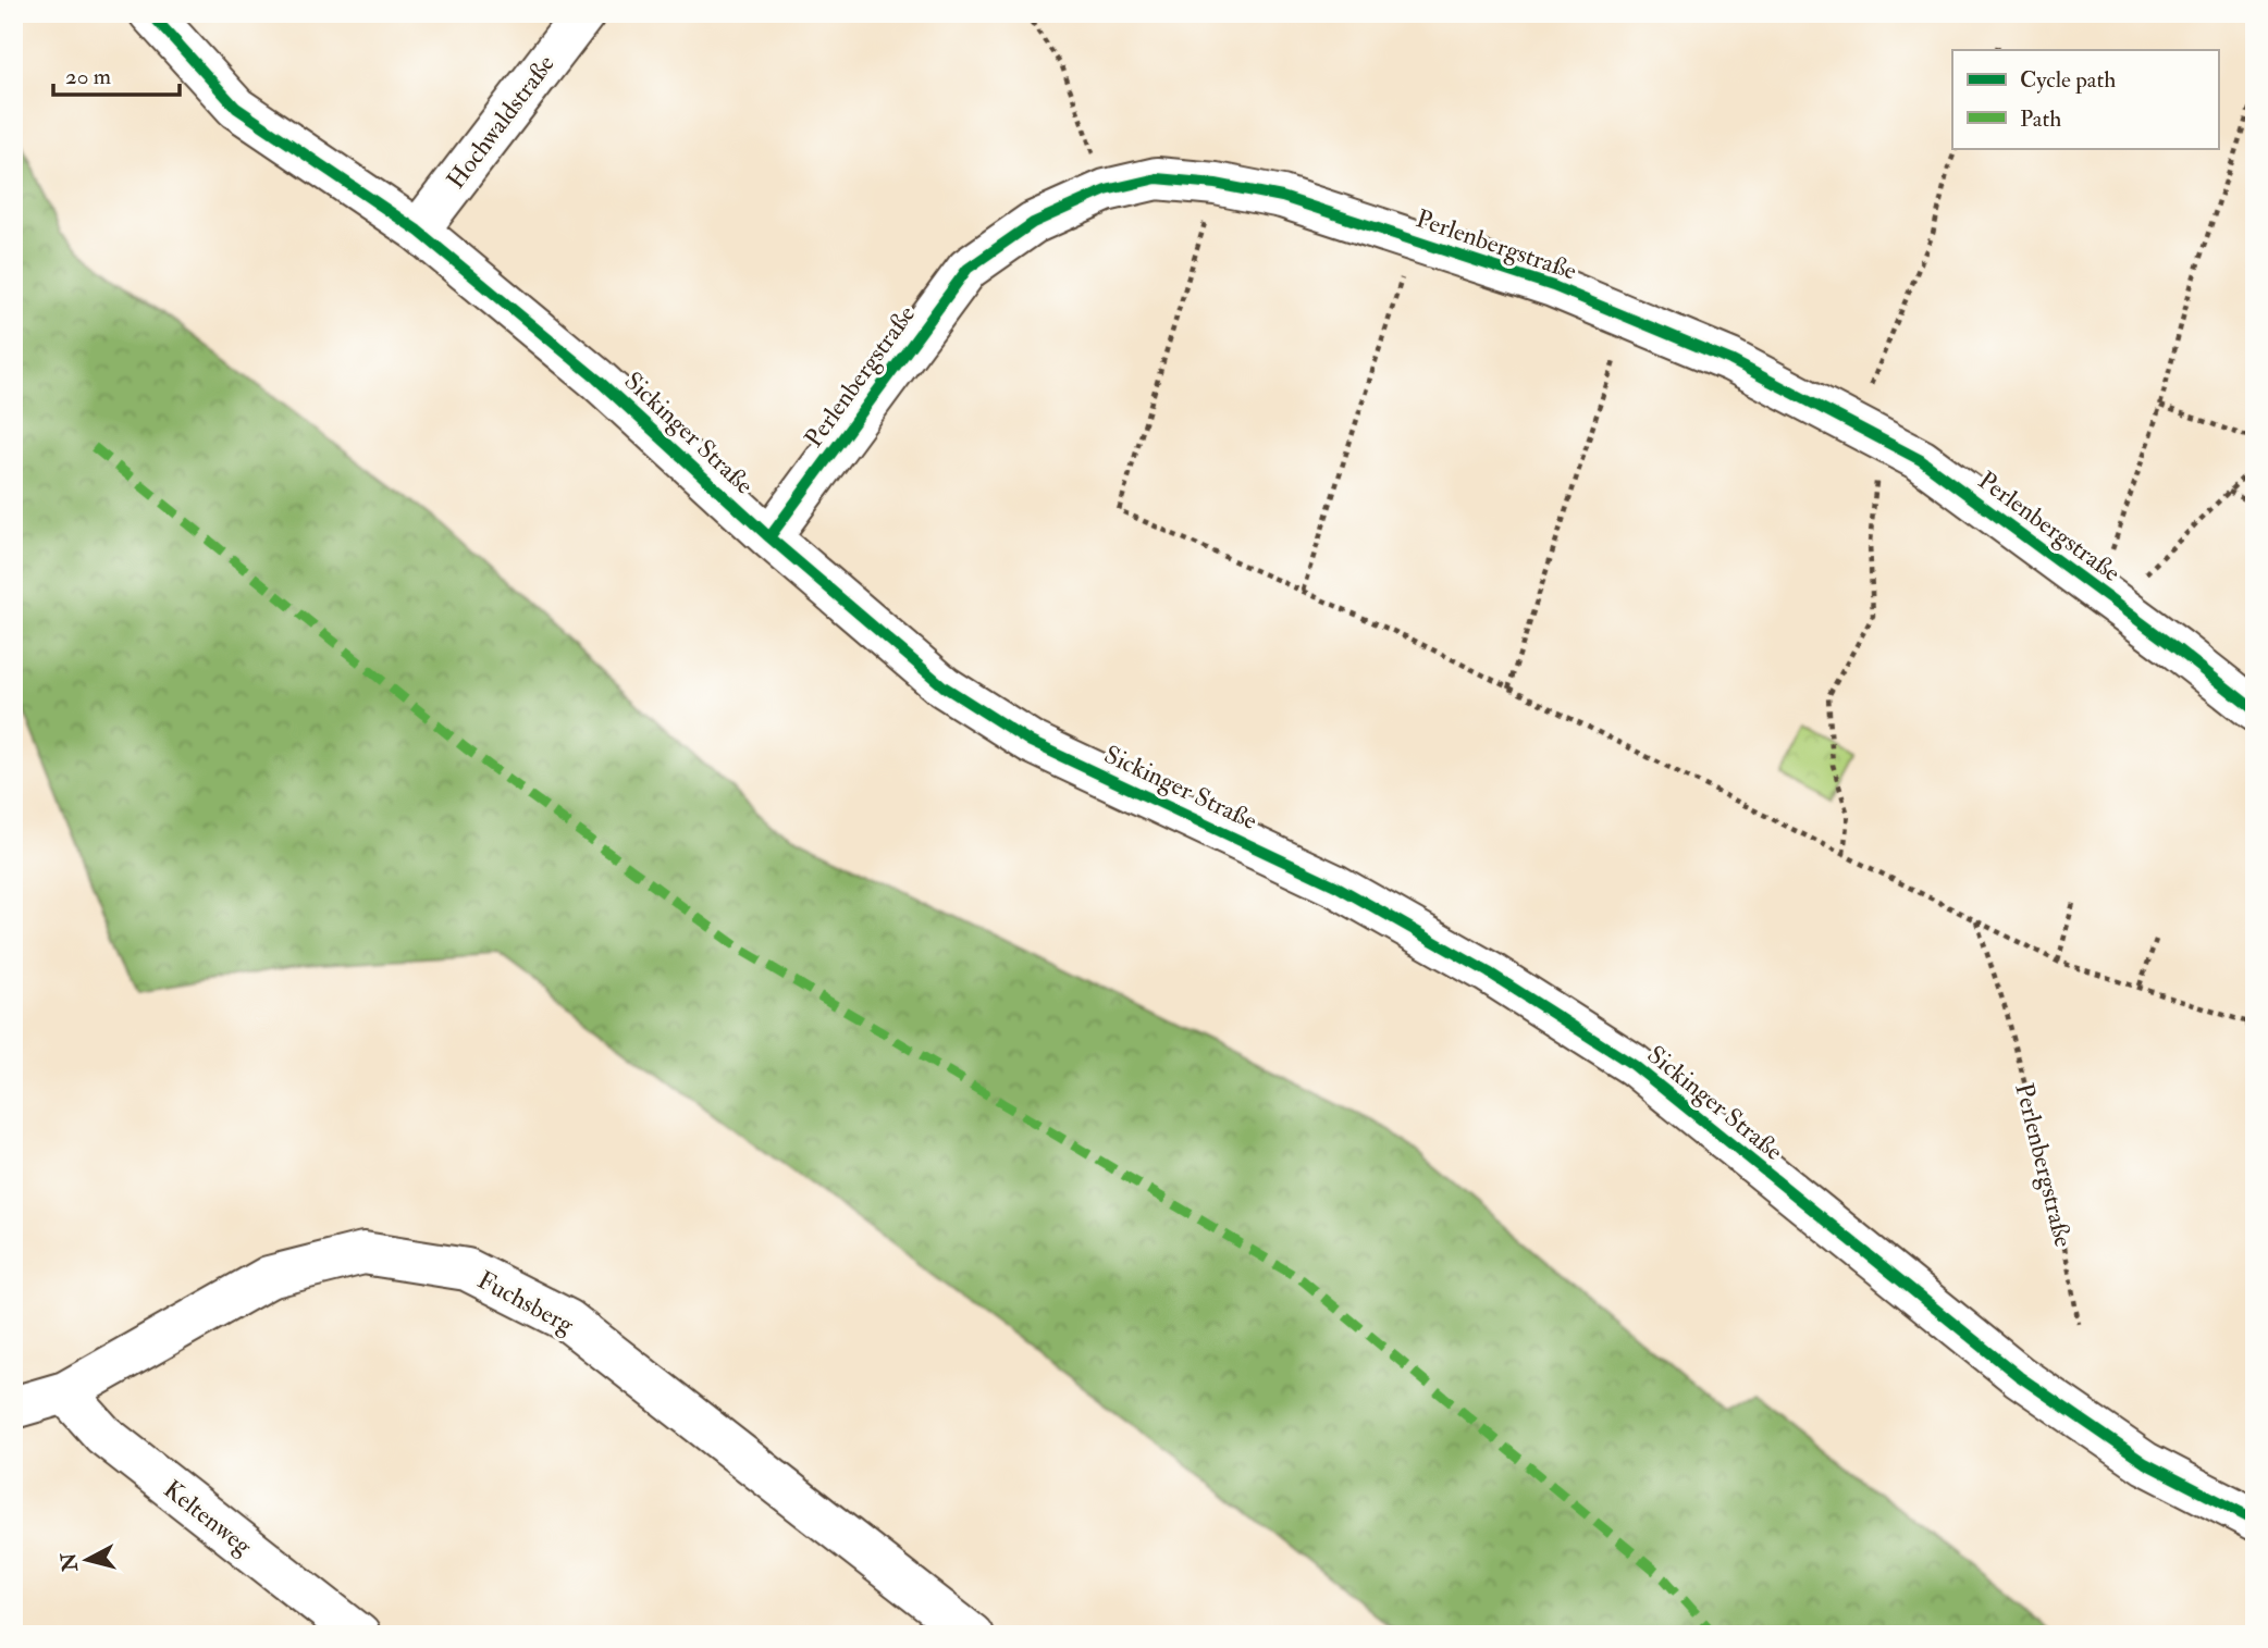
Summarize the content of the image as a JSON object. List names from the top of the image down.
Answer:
{
  "streets": {
    "street": [
      "Hochwaldstraße",
      "Perlenbergstraße",
      "Sickinger Straße",
      "Fuchsberg",
      "Keltenweg"
    ]
  },
  "crossings": [
    ["Hochwaldstraße", "Sickinger Straße"],
    ["Perlenbergstraße", "Sickinger Straße"],
    ["Fuchsberg", "Keltenweg"]
  ],
  "legend": ["Cycle path", "Path"],
  "scale_bar": "20 m",
  "north": "left"
}
